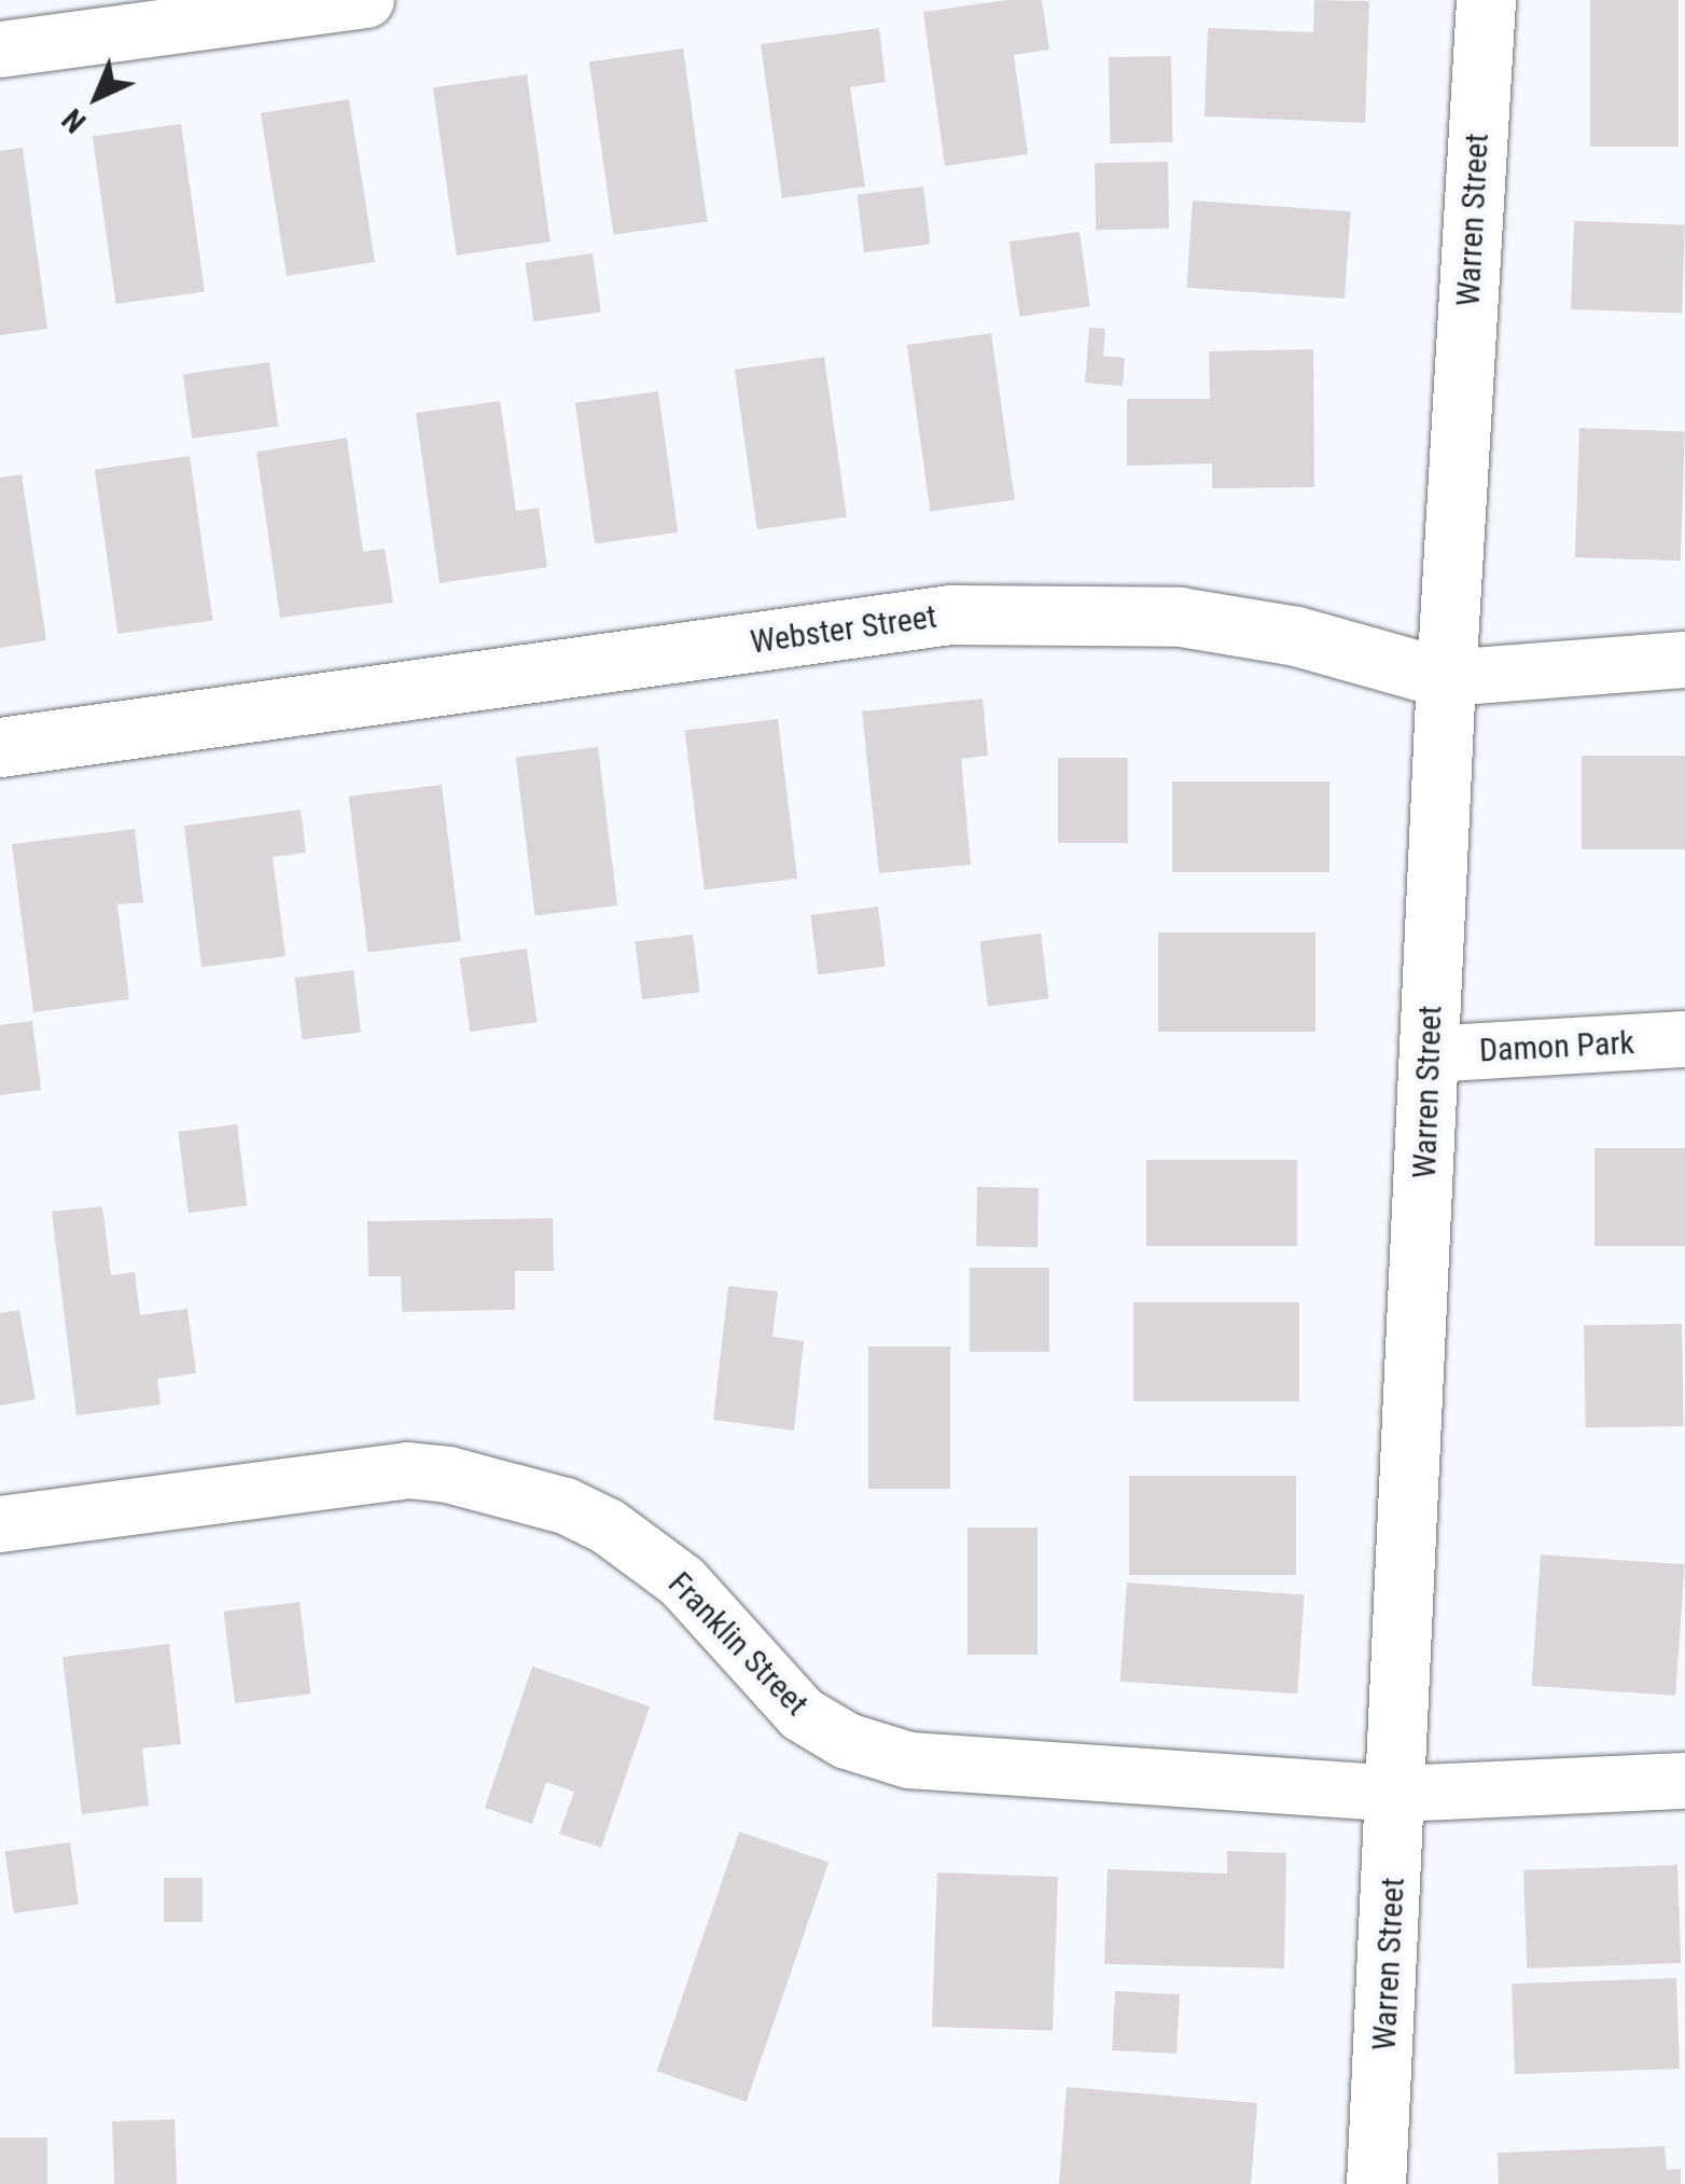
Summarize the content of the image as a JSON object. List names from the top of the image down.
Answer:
{
  "streets": {
    "main road": ["Warren Street", "Webster Street"],
    "street": ["Damon Park", "Franklin Street"]
  },
  "crossings": [
    ["Warren Street", "Webster Street"],
    ["Warren Street", "Damon Park"],
    ["Warren Street", "Franklin Street"]
  ],
  "north": "bottom left"
}
